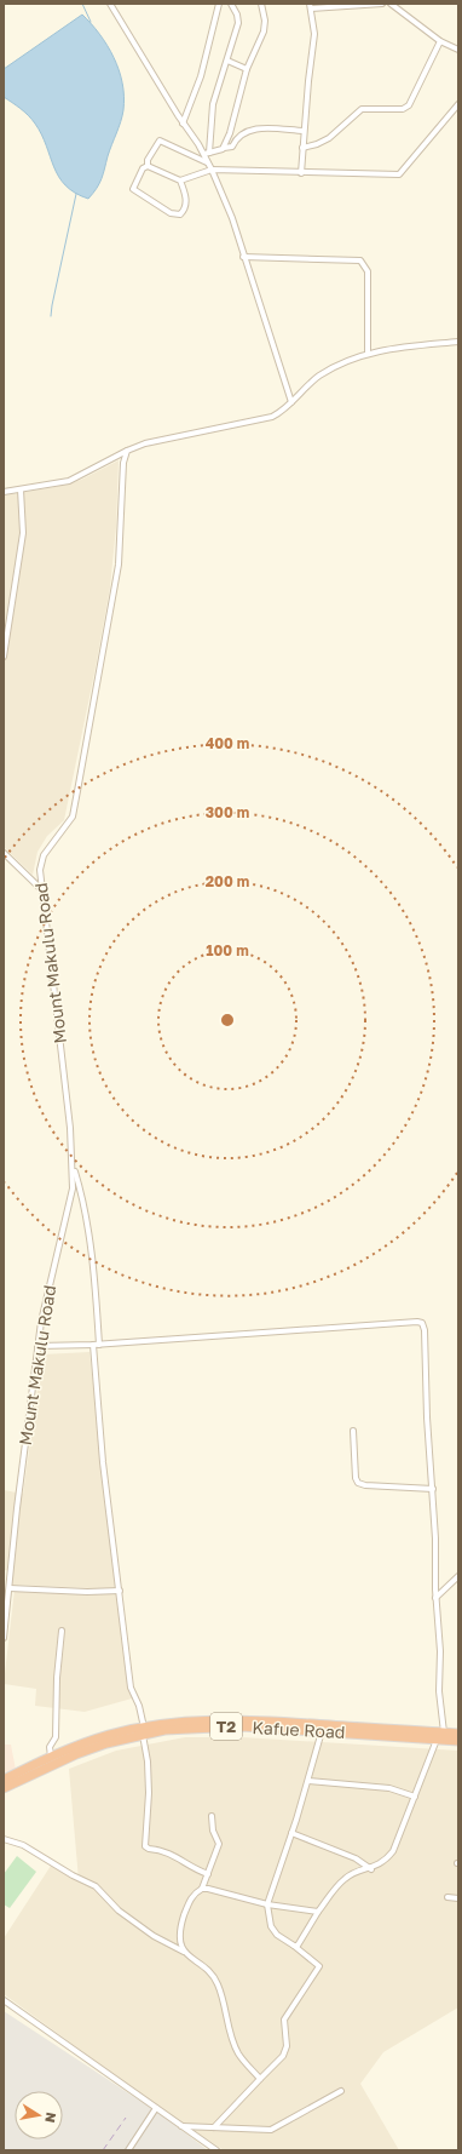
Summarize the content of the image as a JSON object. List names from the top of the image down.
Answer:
{
  "streets": {
    "highway": ["T2", "Kafue Road"],
    "street": ["Mount Makulu Road"]
  },
  "north": "right",
  "rings": [
    "400 m",
    "300 m",
    "200 m",
    "100 m"
  ]
}
